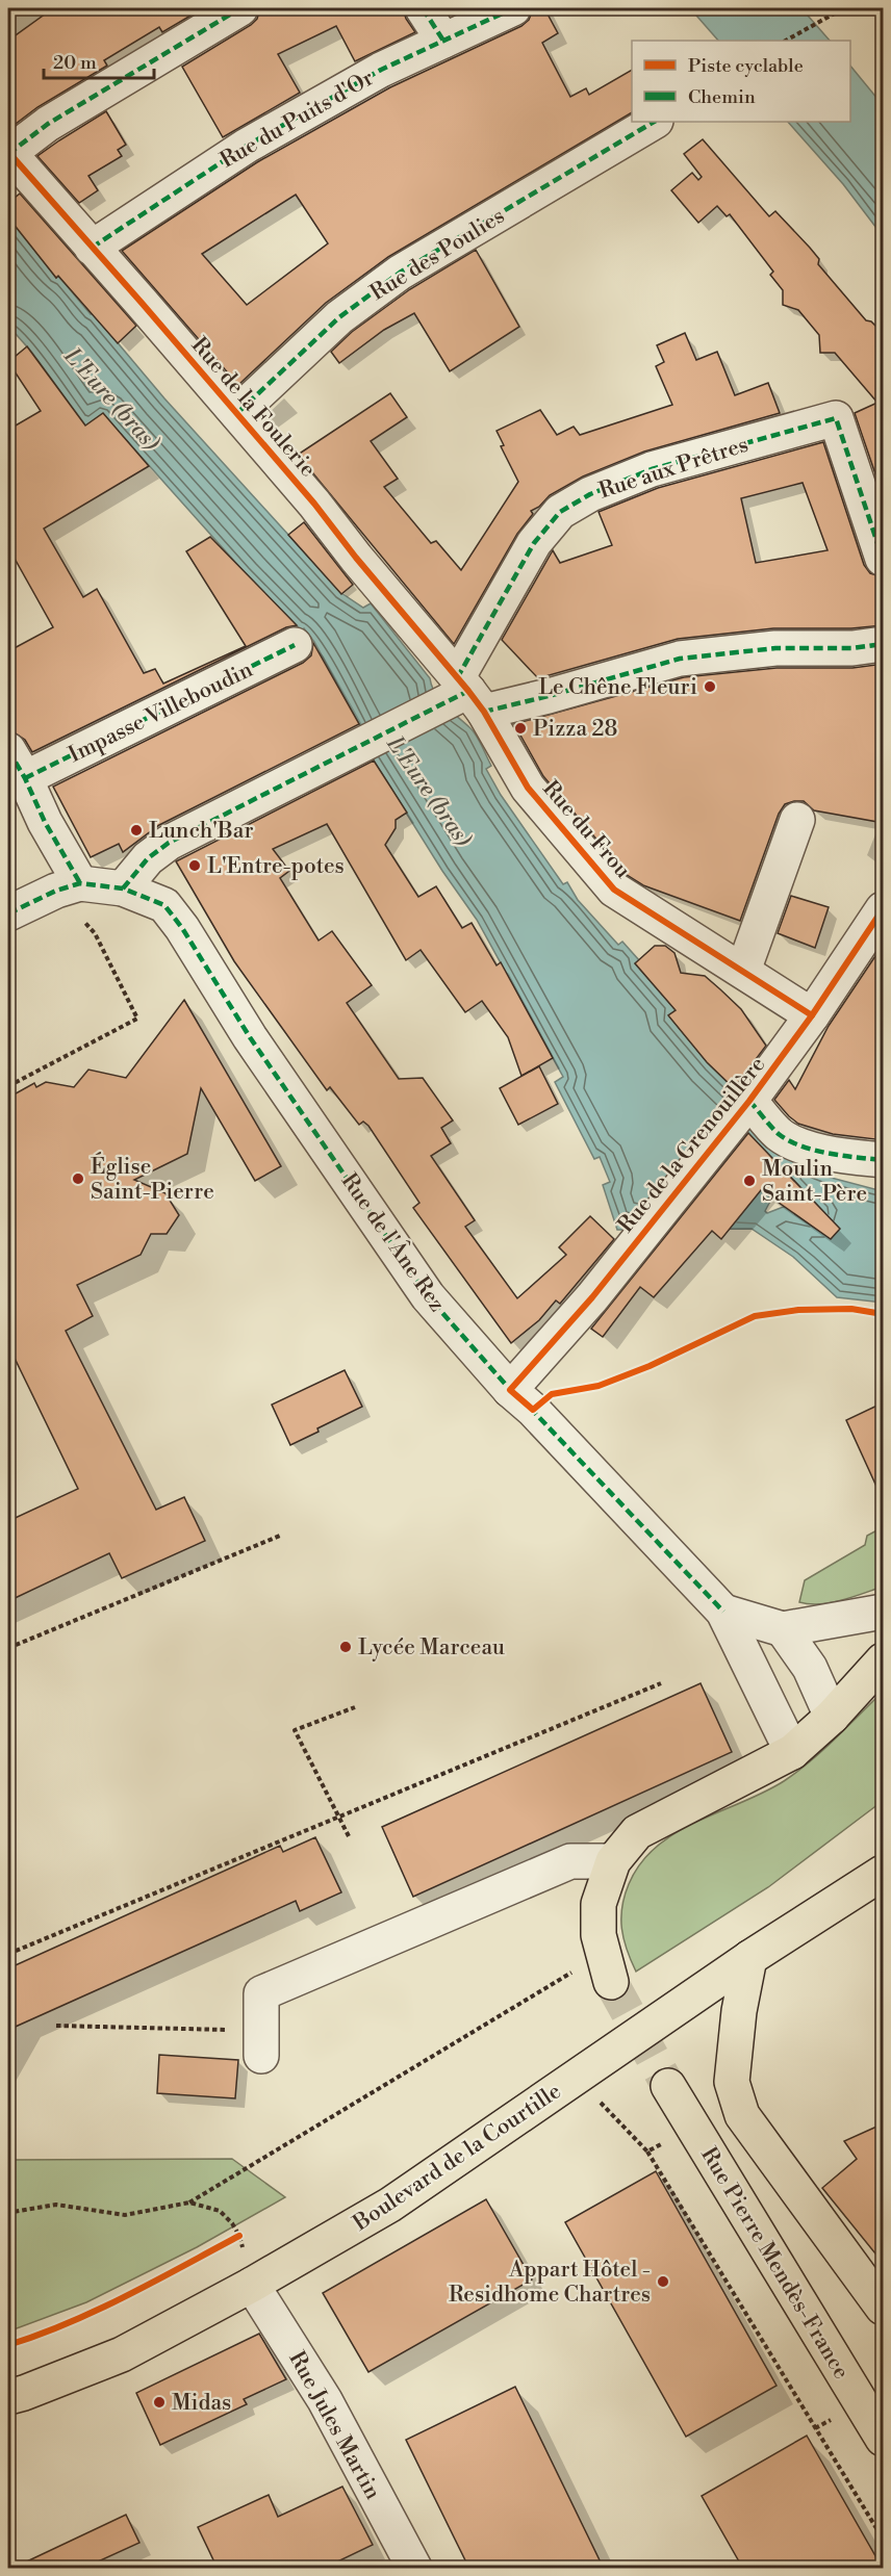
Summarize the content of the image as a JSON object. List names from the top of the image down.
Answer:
{
  "streets": {
    "main road": ["Boulevard de la Courtille", "Rue Pierre Mendès-France"],
    "street": [
      "Rue du Puits d'Or",
      "Rue des Poulies",
      "Rue de la Foulerie",
      "Rue aux Prêtres",
      "Impasse Villeboudin",
      "Rue du Frou",
      "Rue de la Grenouillère",
      "Rue de l'Âne Rez",
      "Rue Jules Martin"
    ]
  },
  "crossings": [
    ["Rue du Puits d'Or", "Rue de la Foulerie"],
    ["Rue des Poulies", "Rue de la Foulerie"],
    ["Rue de la Foulerie", "Rue aux Prêtres"],
    ["Rue de la Foulerie", "Rue du Frou"],
    ["Rue aux Prêtres", "Rue du Frou"],
    ["Rue du Frou", "Rue de la Grenouillère"],
    ["Rue de la Grenouillère", "Rue de l'Âne Rez"],
    ["Boulevard de la Courtille", "Rue Jules Martin"]
  ],
  "water": ["L'Eure (bras)"],
  "places": [
    "Le Chêne Fleuri",
    "Pizza 28",
    "Lunch'Bar",
    "L'Entre-potes",
    "Église Saint-Pierre",
    "Moulin Saint-Père",
    "Lycée Marceau",
    "Appart Hôtel - Residhome Chartres",
    "Midas"
  ],
  "legend": ["Piste cyclable", "Chemin"],
  "scale_bar": "20 m"
}
